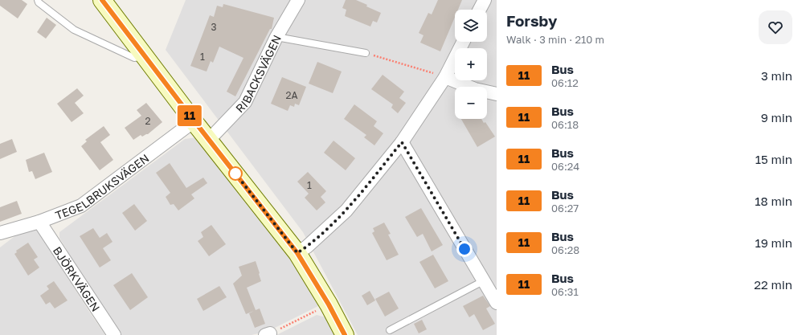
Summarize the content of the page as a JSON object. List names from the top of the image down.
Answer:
{
  "streets": {
    "street": ["RIBACKSVÄGEN", "TEGELBRUKSVÄGEN", "BJÖRKVÄGEN"]
  },
  "crossings": [
    ["TEGELBRUKSVÄGEN", "BJÖRKVÄGEN"]
  ],
  "lines": ["bus line 11"],
  "house_numbers": [
    "3",
    "1",
    "2A",
    "2",
    "1"
  ],
  "page": {
    "on_map": "11",
    "heading": ["Forsby", "Walk · 3 min · 210 m"],
    "map_buttons": ["+", "−"],
    "list": [
      {
        "mark": "11",
        "name": "Bus",
        "note": "06:12",
        "value": "3 min"
      },
      {
        "mark": "11",
        "name": "Bus",
        "note": "06:18",
        "value": "9 min"
      },
      {
        "mark": "11",
        "name": "Bus",
        "note": "06:24",
        "value": "15 min"
      },
      {
        "mark": "11",
        "name": "Bus",
        "note": "06:27",
        "value": "18 min"
      },
      {
        "mark": "11",
        "name": "Bus",
        "note": "06:28",
        "value": "19 min"
      },
      {
        "mark": "11",
        "name": "Bus",
        "note": "06:31",
        "value": "22 min"
      }
    ]
  }
}
